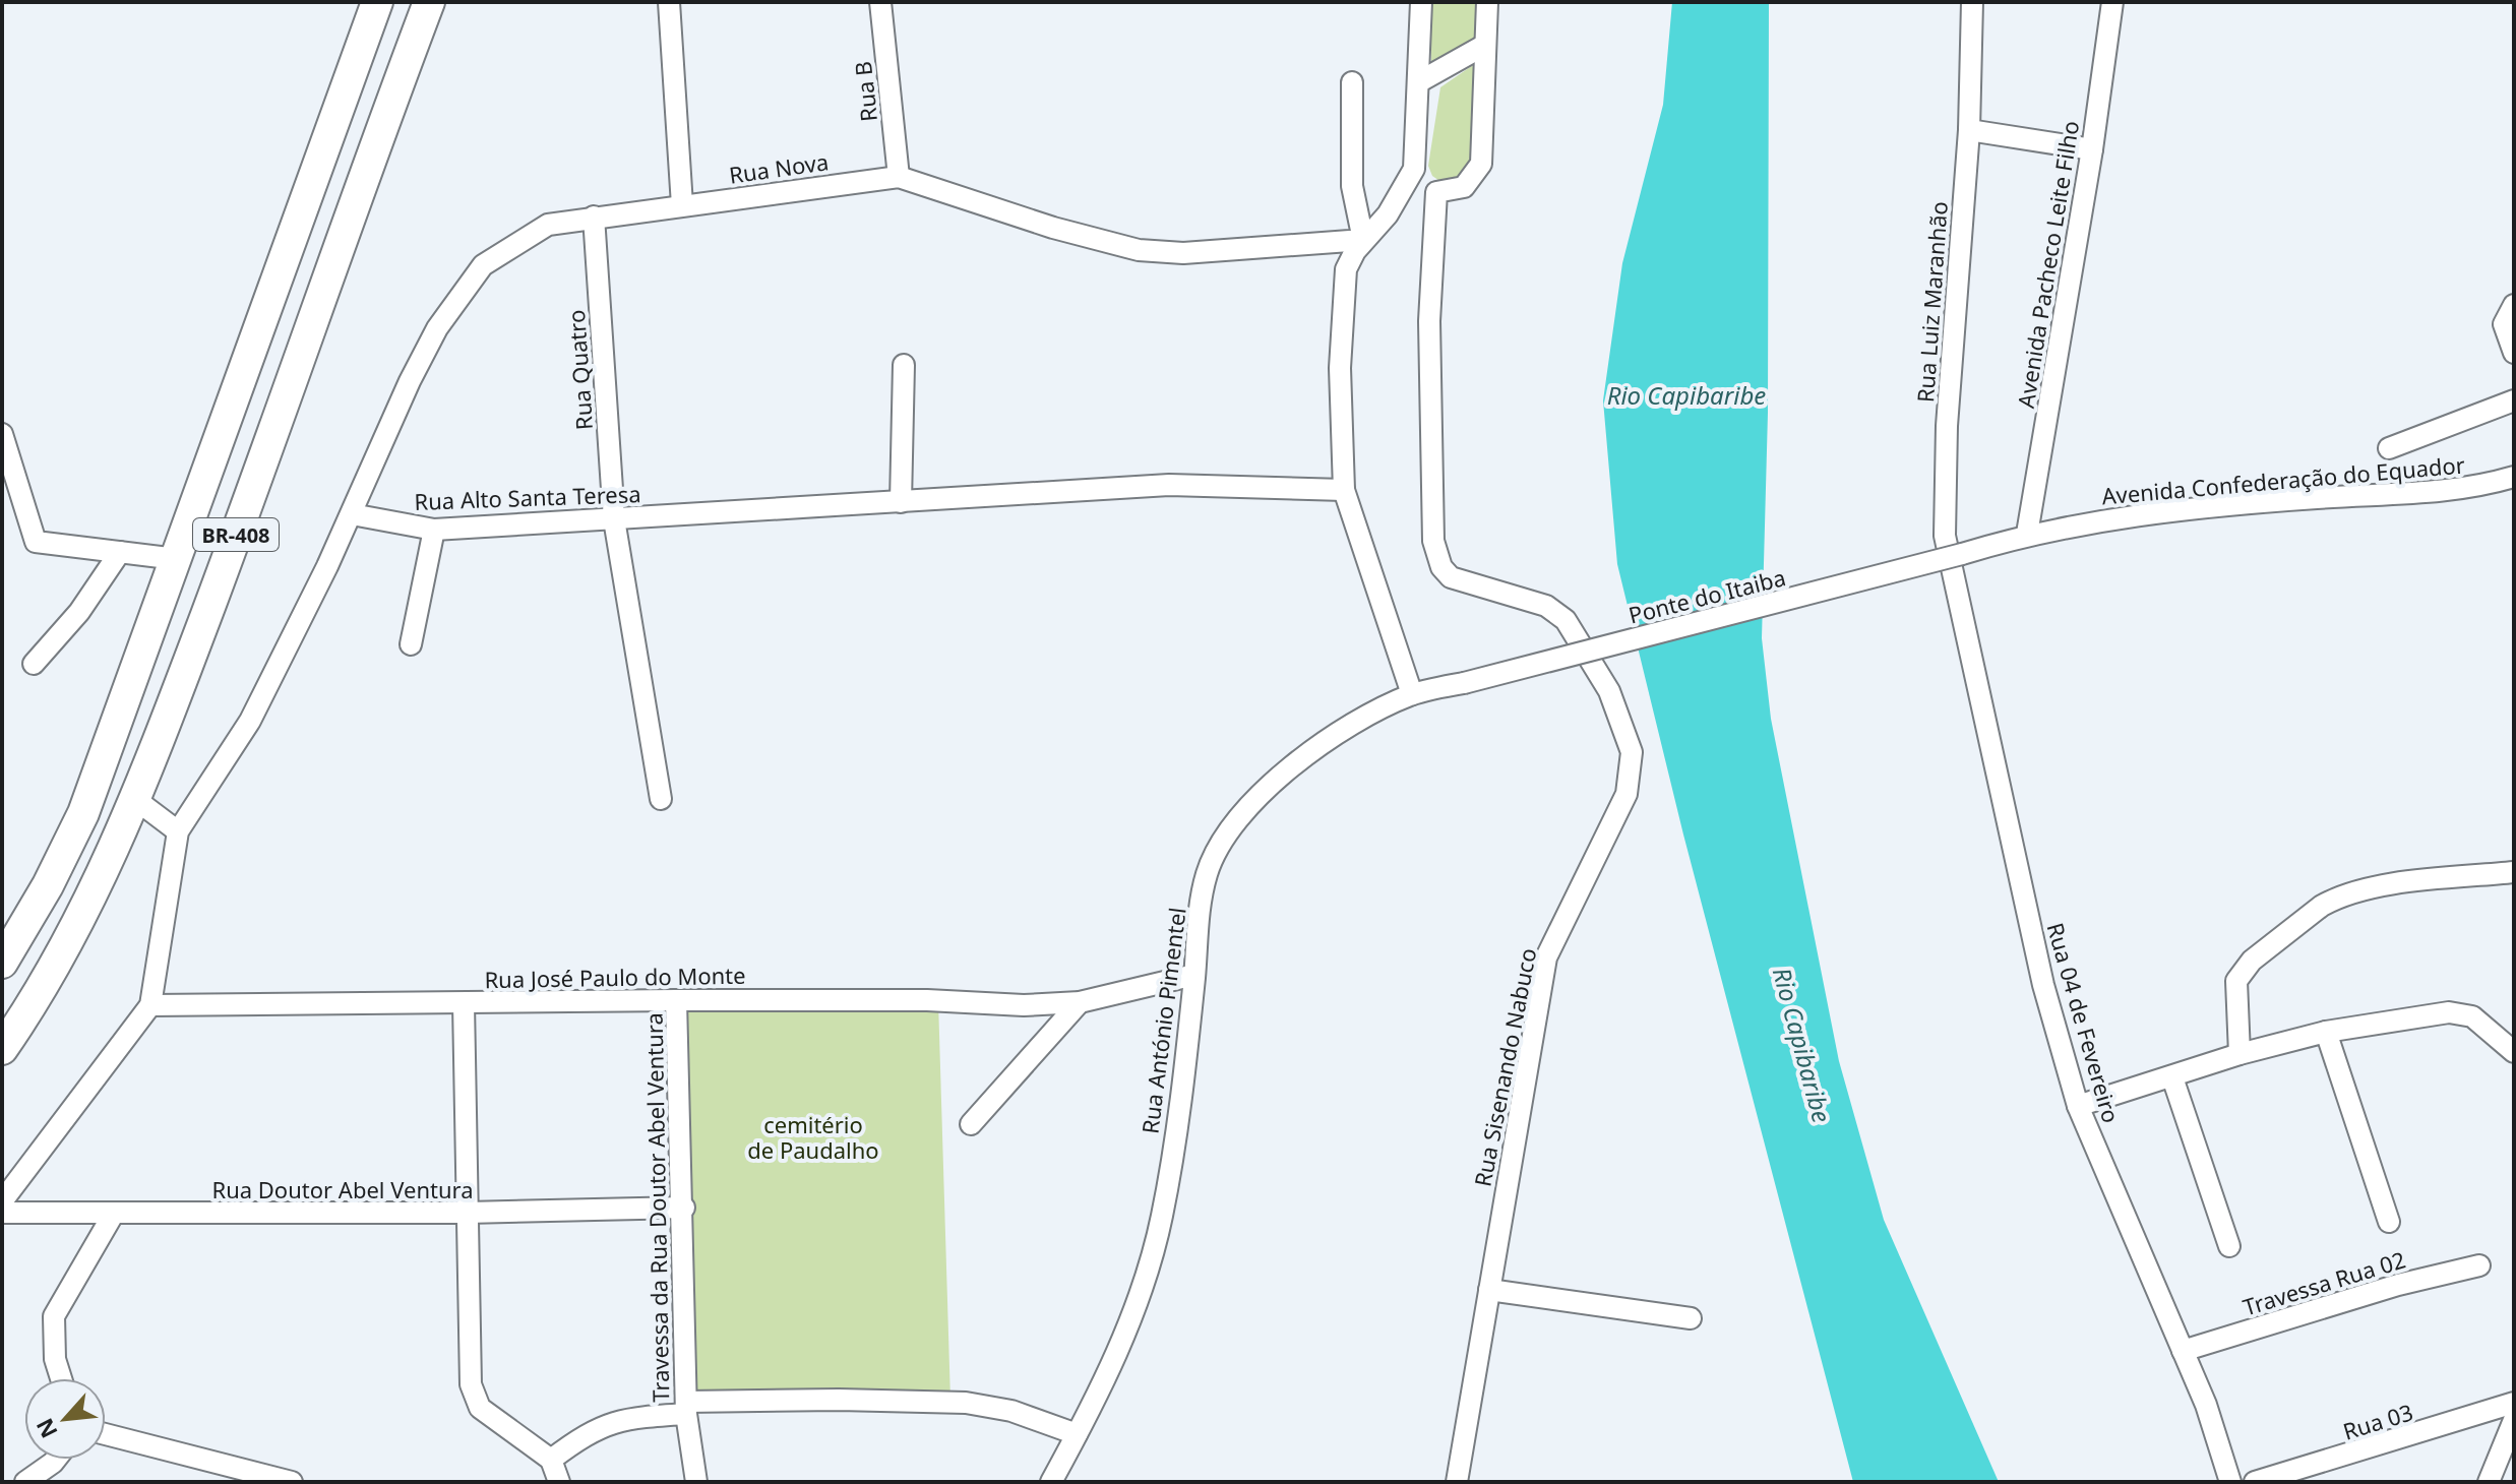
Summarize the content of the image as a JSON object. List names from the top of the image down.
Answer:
{
  "streets": {
    "highway": ["BR-408"],
    "street": [
      "Rua B",
      "Rua Nova",
      "Avenida Pacheco Leite Filho",
      "Rua Luiz Maranhão",
      "Rua Quatro",
      "Avenida Confederação do Equador",
      "Rua Alto Santa Teresa",
      "Ponte do Itaiba",
      "Rua José Paulo do Monte",
      "Rua António Pimentel",
      "Rua 04 de Fevereiro",
      "Rua Sisenando Nabuco",
      "Rua Doutor Abel Ventura",
      "Travessa da Rua Doutor Abel Ventura",
      "Travessa Rua 02",
      "Rua 03"
    ]
  },
  "crossings": [
    ["Rua B", "Rua Nova"],
    ["Rua Nova", "Rua Quatro"],
    ["Rua Nova", "Rua Alto Santa Teresa"],
    ["Avenida Pacheco Leite Filho", "Avenida Confederação do Equador"],
    ["Rua Luiz Maranhão", "Rua 04 de Fevereiro"],
    ["Rua Quatro", "Rua Alto Santa Teresa"],
    ["Avenida Confederação do Equador", "Ponte do Itaiba"],
    ["Ponte do Itaiba", "Rua António Pimentel"],
    ["Rua José Paulo do Monte", "Rua António Pimentel"],
    ["Rua José Paulo do Monte", "Travessa da Rua Doutor Abel Ventura"],
    ["Rua 04 de Fevereiro", "Travessa Rua 02"],
    ["Rua Doutor Abel Ventura", "Travessa da Rua Doutor Abel Ventura"]
  ],
  "water": ["Rio Capibaribe"],
  "parks": ["cemitério de Paudalho"],
  "north": "bottom left"
}
